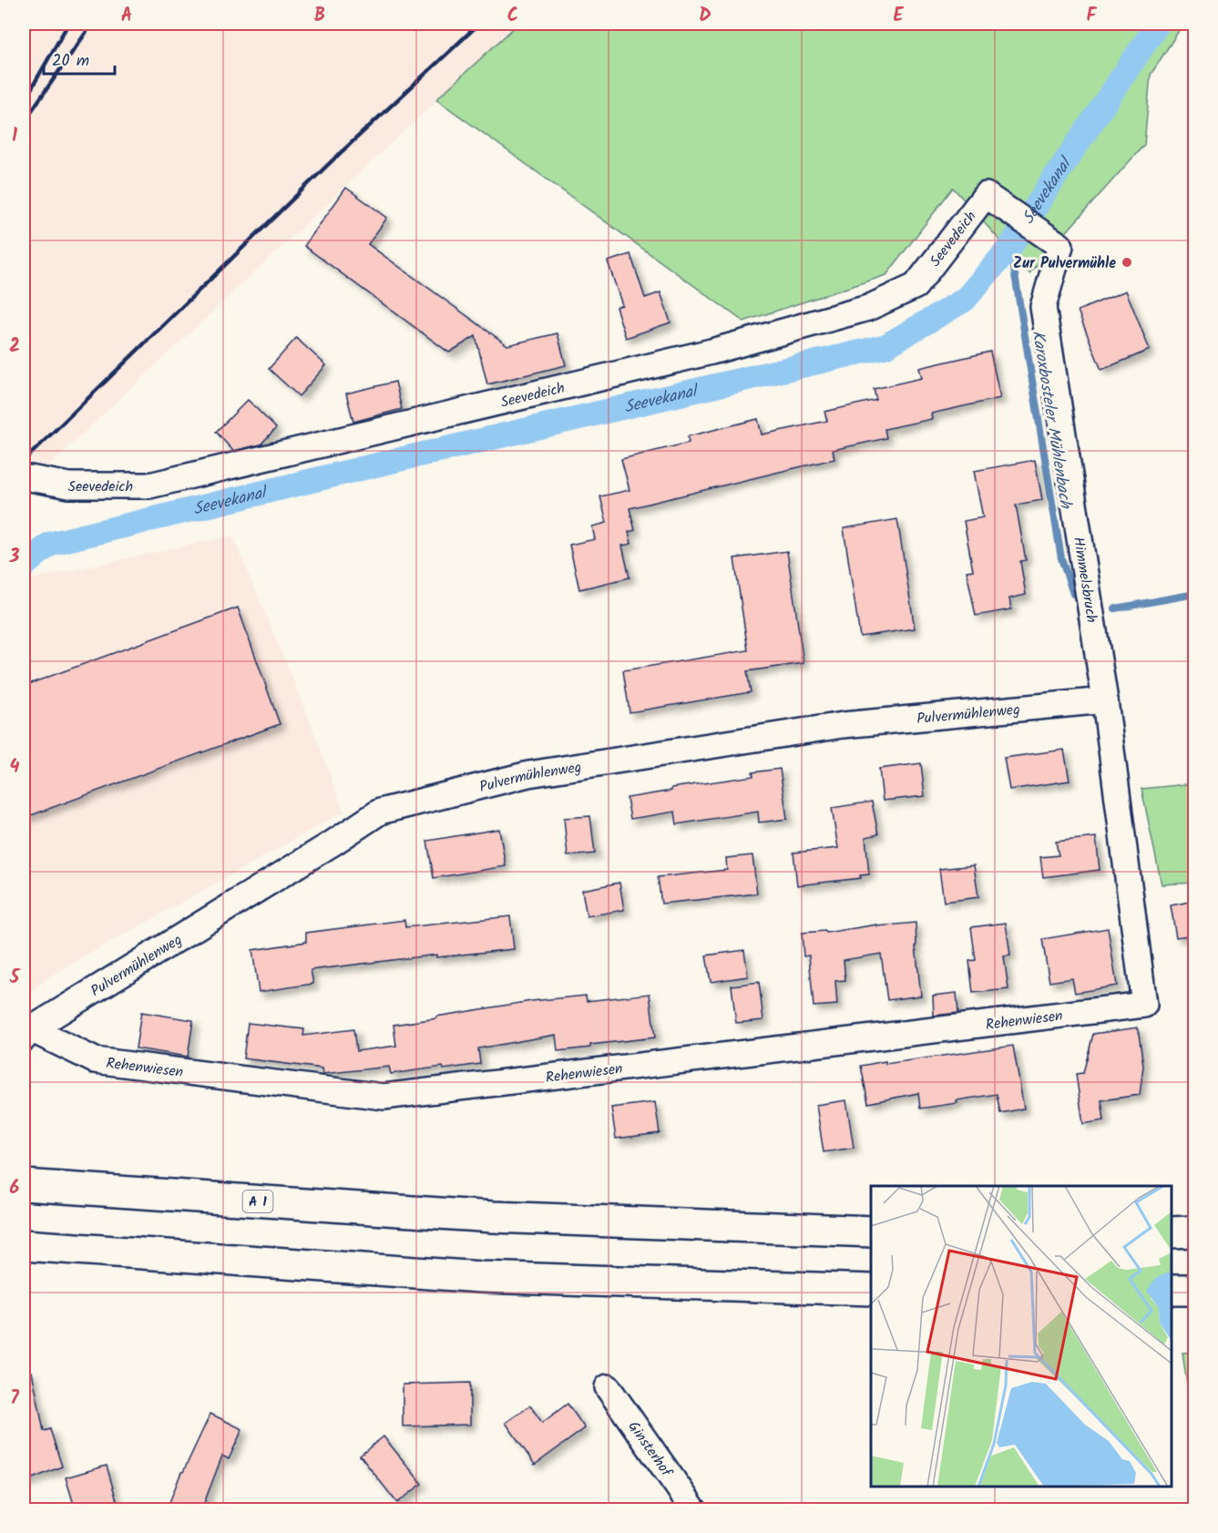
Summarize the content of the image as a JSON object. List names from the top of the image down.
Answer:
{
  "streets": {
    "highway": ["A 1"],
    "street": [
      "Seevedeich",
      "Himmelsbruch",
      "Pulvermühlenweg",
      "Rehenwiesen",
      "Ginsterhof"
    ]
  },
  "crossings": [
    ["Seevedeich", "Himmelsbruch"],
    ["Himmelsbruch", "Pulvermühlenweg"],
    ["Himmelsbruch", "Rehenwiesen"],
    ["Pulvermühlenweg", "Rehenwiesen"]
  ],
  "water": ["Seevekanal", "Karoxbosteler Mühlenbach"],
  "places": ["Zur Pulvermühle"],
  "scale_bar": "20 m",
  "grid": {
    "columns": [
      "A",
      "B",
      "C",
      "D",
      "E",
      "F"
    ],
    "rows": [
      "1",
      "2",
      "3",
      "4",
      "5",
      "6",
      "7"
    ]
  }
}
